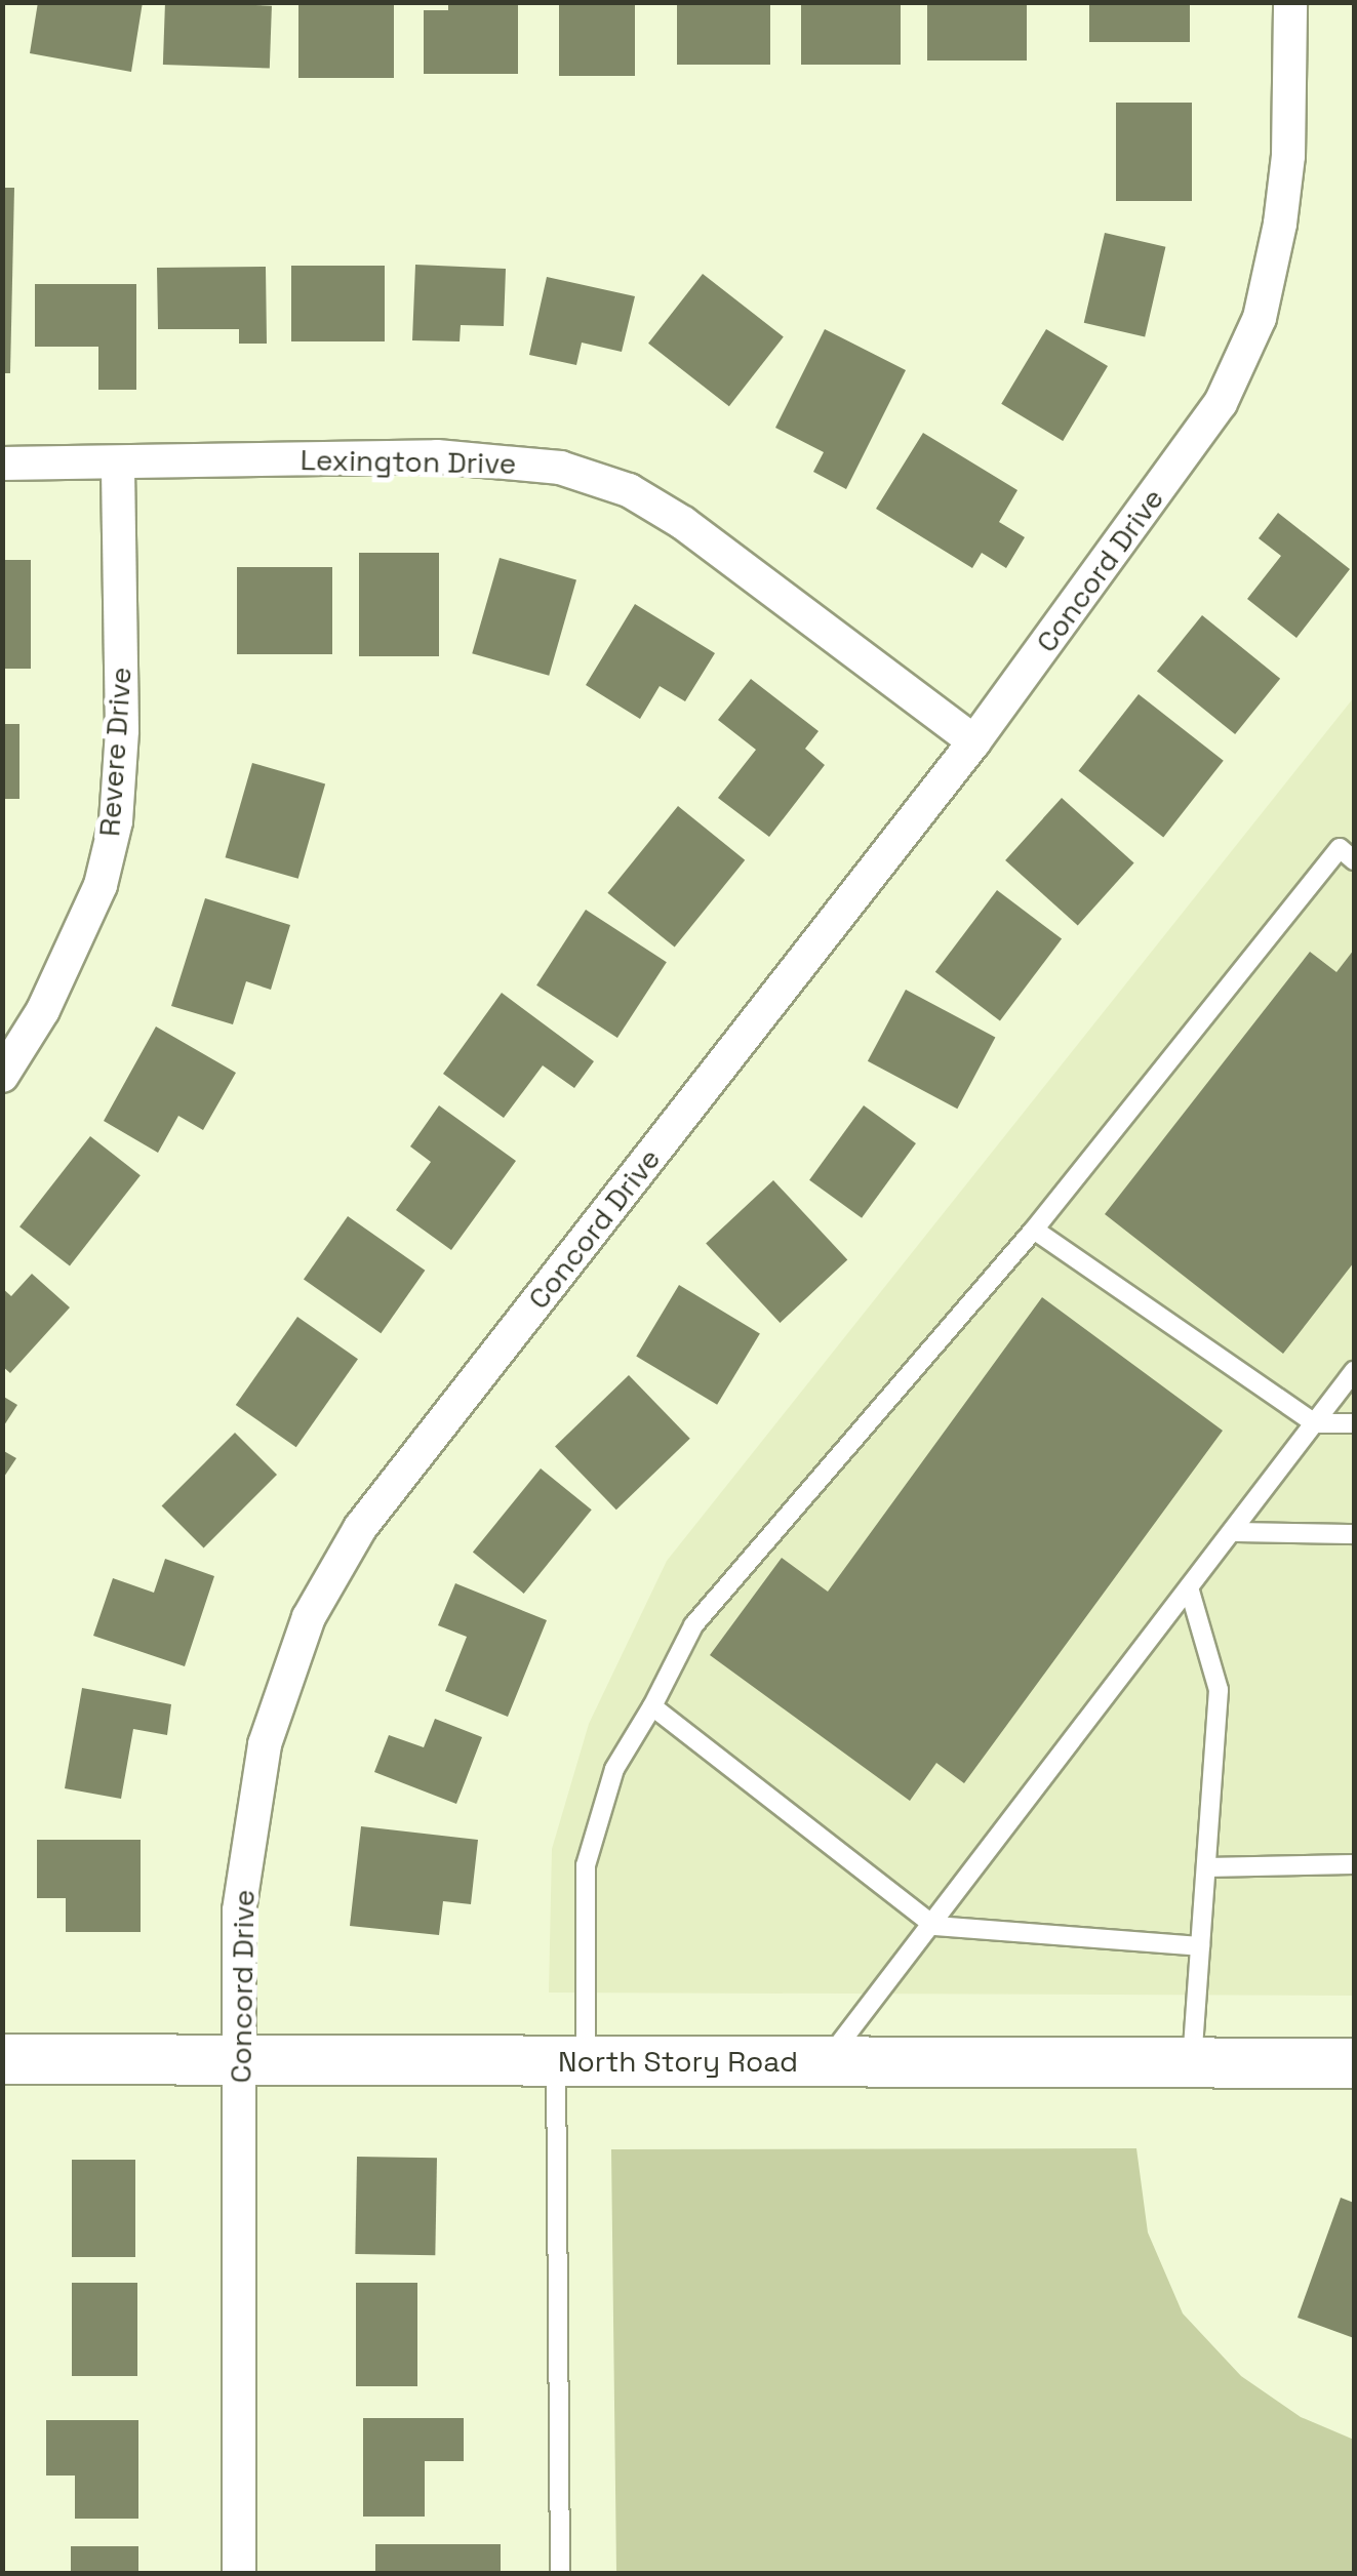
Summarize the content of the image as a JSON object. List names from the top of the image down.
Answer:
{
  "streets": {
    "main road": ["North Story Road"],
    "street": ["Lexington Drive", "Concord Drive", "Revere Drive"]
  },
  "crossings": [
    ["Lexington Drive", "Concord Drive"],
    ["Lexington Drive", "Revere Drive"],
    ["Concord Drive", "North Story Road"]
  ]
}
